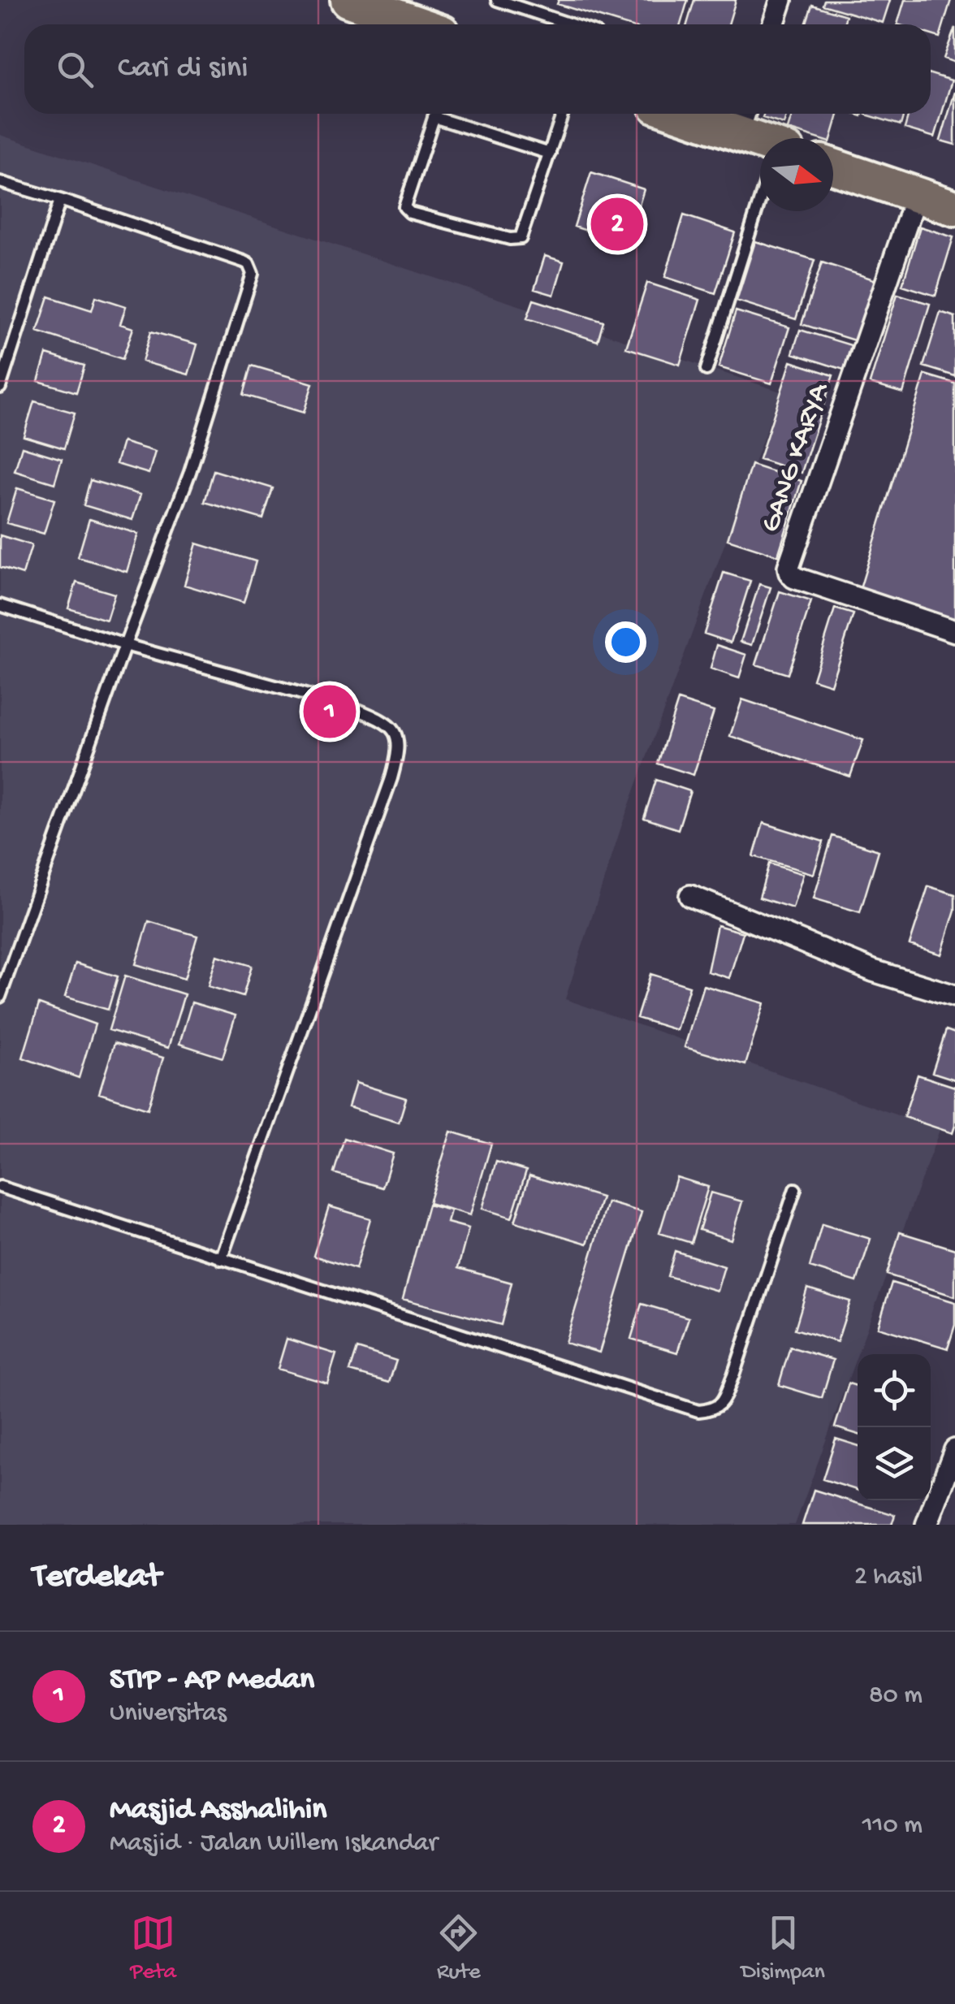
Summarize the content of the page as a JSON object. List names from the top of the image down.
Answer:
{
  "streets": {
    "street": ["GANG KARYA"]
  },
  "north": "right",
  "page": {
    "search": "Cari di sini",
    "pins": ["2", "1"],
    "heading": ["Terdekat", "2 hasil"],
    "list": [
      {
        "mark": "1",
        "name": "STIP - AP Medan",
        "note": "Universitas",
        "value": "80 m"
      },
      {
        "mark": "2",
        "name": "Masjid Asshalihin",
        "note": "Masjid · Jalan Willem Iskandar",
        "value": "110 m"
      }
    ],
    "nav": ["Peta", "Rute", "Disimpan"]
  }
}
